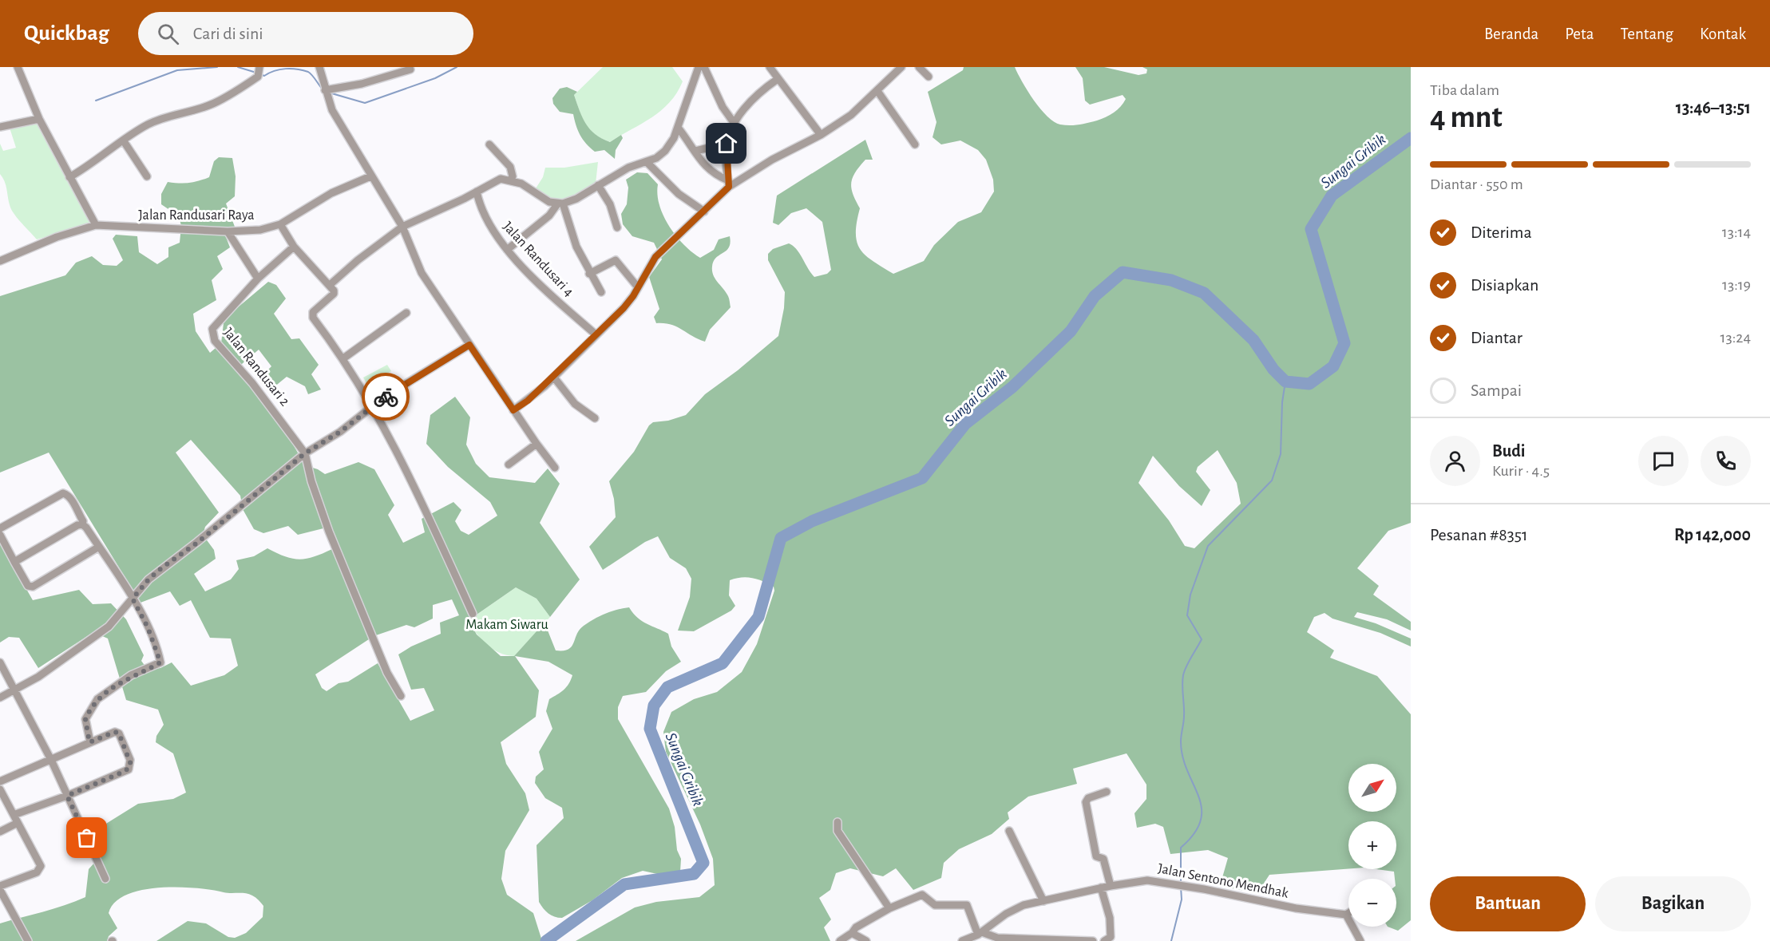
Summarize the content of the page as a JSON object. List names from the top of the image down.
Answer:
{
  "streets": {
    "street": [
      "Jalan Randusari Raya",
      "Jalan Randusari 4",
      "Jalan Randusari 2",
      "Jalan Sentono Mendhak"
    ]
  },
  "water": ["Sungai Gribik"],
  "parks": ["Makam Siwaru"],
  "north": "top right",
  "page": {
    "header": "Quickbag",
    "search": "Cari di sini",
    "nav": [
      "Beranda",
      "Peta",
      "Tentang",
      "Kontak"
    ],
    "heading": ["4 mnt", "Tiba dalam", "13:46–13:51"],
    "panel": [
      "Budi",
      "Kurir · 4.5",
      "Pesanan #8351",
      "Rp 142,000"
    ],
    "bar": "Diantar · 550 m",
    "list": [
      ["Diterima", "13:14"],
      ["Disiapkan", "13:19"],
      ["Diantar", "13:24"],
      "Sampai"
    ],
    "map_buttons": ["+", "−"],
    "buttons": ["Bantuan", "Bagikan"]
  }
}
